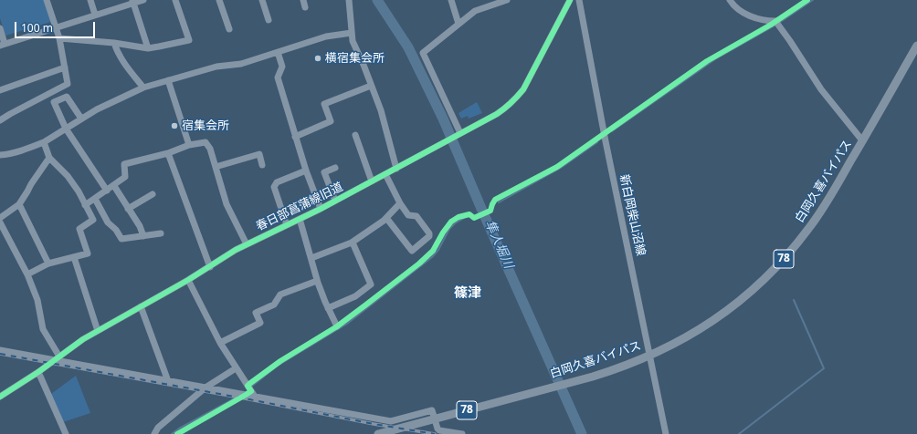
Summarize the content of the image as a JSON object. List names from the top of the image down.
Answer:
{
  "streets": {
    "main road": ["白岡久喜バイパス", "78"],
    "street": ["春日部菖蒲線旧道", "新白岡柴山沼線"]
  },
  "crossings": [
    ["白岡久喜バイパス", "新白岡柴山沼線"]
  ],
  "districts": ["篠津"],
  "water": ["隼人堀川"],
  "places": ["横宿集会所", "宿集会所"],
  "scale_bar": "100 m"
}
